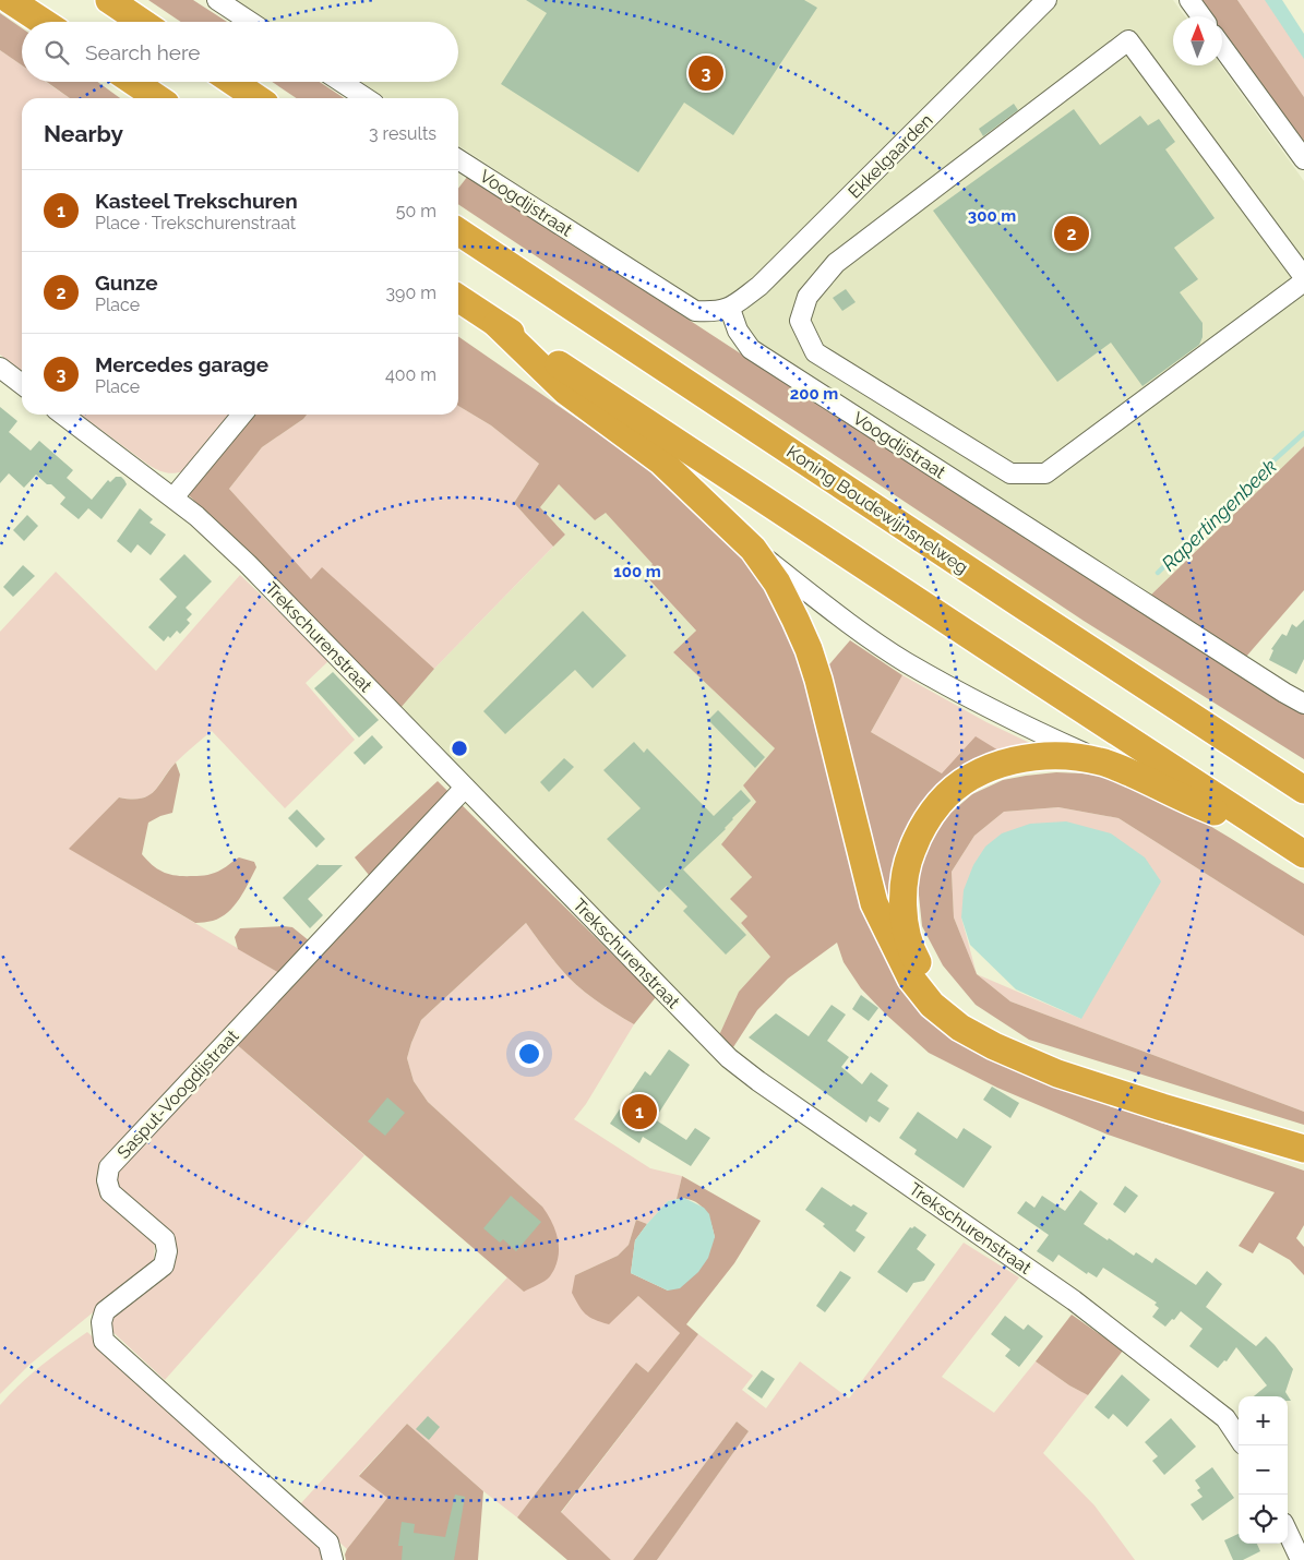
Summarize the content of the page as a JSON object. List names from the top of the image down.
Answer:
{
  "streets": {
    "highway": ["Koning Boudewijnsnelweg"],
    "street": [
      "Ekkelgaarden",
      "Voogdijstraat",
      "Trekschurenstraat",
      "Sasput-Voogdijstraat"
    ]
  },
  "crossings": [
    ["Ekkelgaarden", "Voogdijstraat"],
    ["Trekschurenstraat", "Sasput-Voogdijstraat"]
  ],
  "water": ["Rapertingenbeek"],
  "north": "top",
  "page": {
    "search": "Search here",
    "pins": ["3", "2", "1"],
    "heading": ["Nearby", "3 results"],
    "list": [
      {
        "mark": "1",
        "name": "Kasteel Trekschuren",
        "note": "Place · Trekschurenstraat",
        "value": "50 m"
      },
      {
        "mark": "2",
        "name": "Gunze",
        "note": "Place",
        "value": "390 m"
      },
      {
        "mark": "3",
        "name": "Mercedes garage",
        "note": "Place",
        "value": "400 m"
      }
    ],
    "map_buttons": ["+", "−"]
  },
  "rings": ["300 m", "200 m", "100 m"]
}
